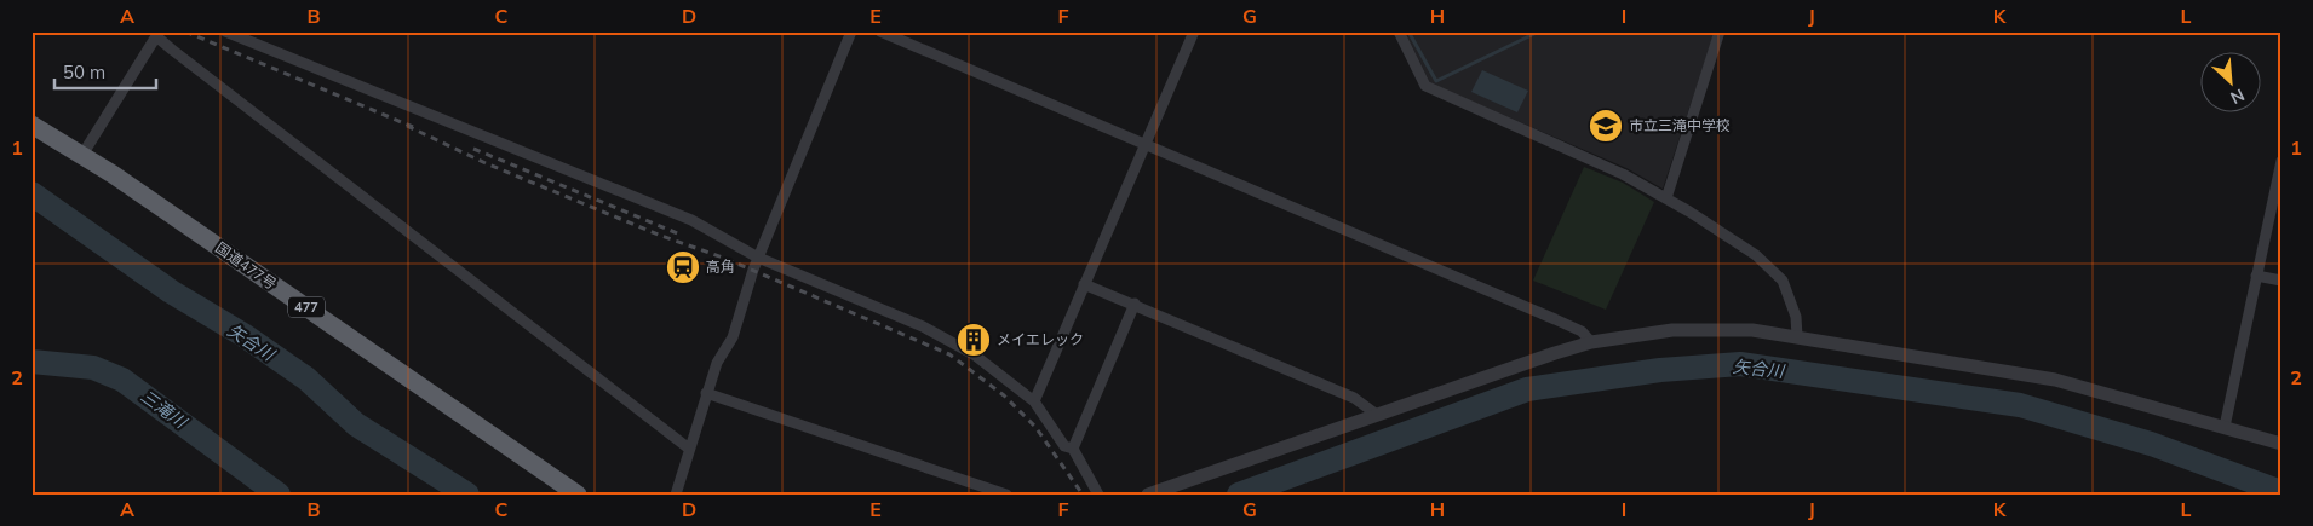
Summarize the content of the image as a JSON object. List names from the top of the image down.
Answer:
{
  "streets": {
    "highway": ["国道477号", "477"]
  },
  "water": ["矢合川", "三滝川"],
  "places": {
    "school or university": ["市立三滝中学校"],
    "station": ["高角"],
    "building": ["メイエレック"]
  },
  "scale_bar": "50 m",
  "north": "bottom right",
  "grid": {
    "columns": [
      "A",
      "B",
      "C",
      "D",
      "E",
      "F",
      "G",
      "H",
      "I",
      "J",
      "K",
      "L"
    ],
    "rows": ["1", "2"]
  }
}
